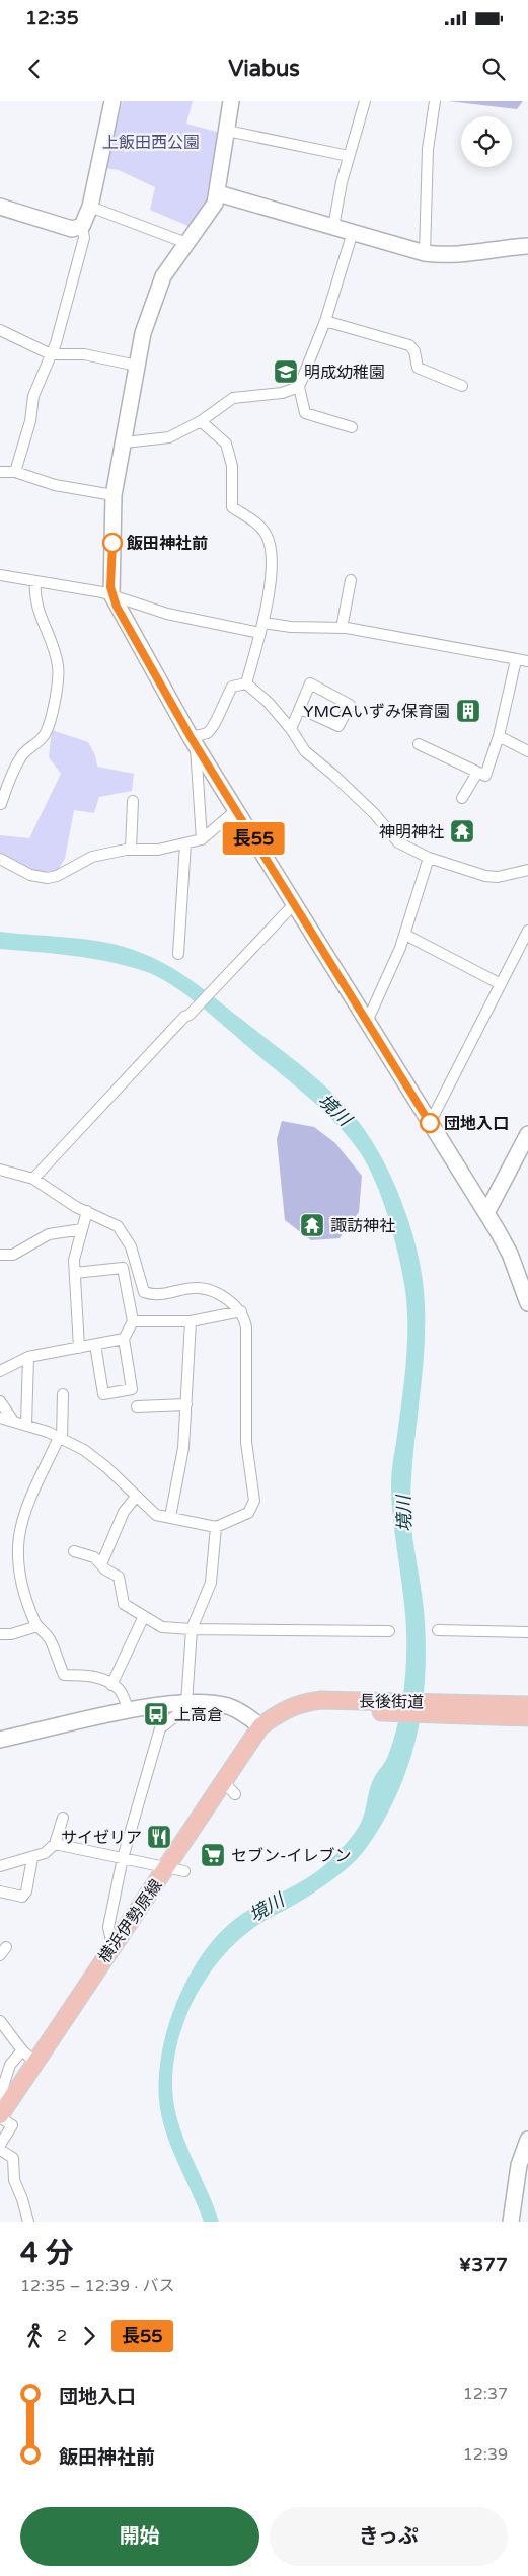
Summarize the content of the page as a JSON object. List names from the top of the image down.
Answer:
{
  "streets": {
    "main road": ["長後街道", "横浜伊勢原線"]
  },
  "crossings": [
    ["長後街道", "横浜伊勢原線"]
  ],
  "water": ["境川"],
  "parks": ["上飯田西公園"],
  "places": {
    "school or university": ["明成幼稚園"],
    "other": ["飯田神社前", "団地入口"],
    "building": ["YMCAいずみ保育園"],
    "temple": ["神明神社", "諏訪神社"],
    "bus stop": ["上高倉"],
    "restaurant": ["サイゼリア"],
    "supermarket": ["セブン-イレブン"]
  },
  "lines": ["bus line 長55"],
  "page": {
    "status": "12:35",
    "header": "Viabus",
    "on_map": "長55",
    "heading": ["4 分", "12:35 – 12:39 · バス", "¥377"],
    "legs": ["2", "長55"],
    "list": [
      {
        "name": "団地入口",
        "value": "12:37"
      },
      {
        "name": "飯田神社前",
        "value": "12:39"
      }
    ],
    "buttons": ["開始", "きっぷ"]
  }
}
